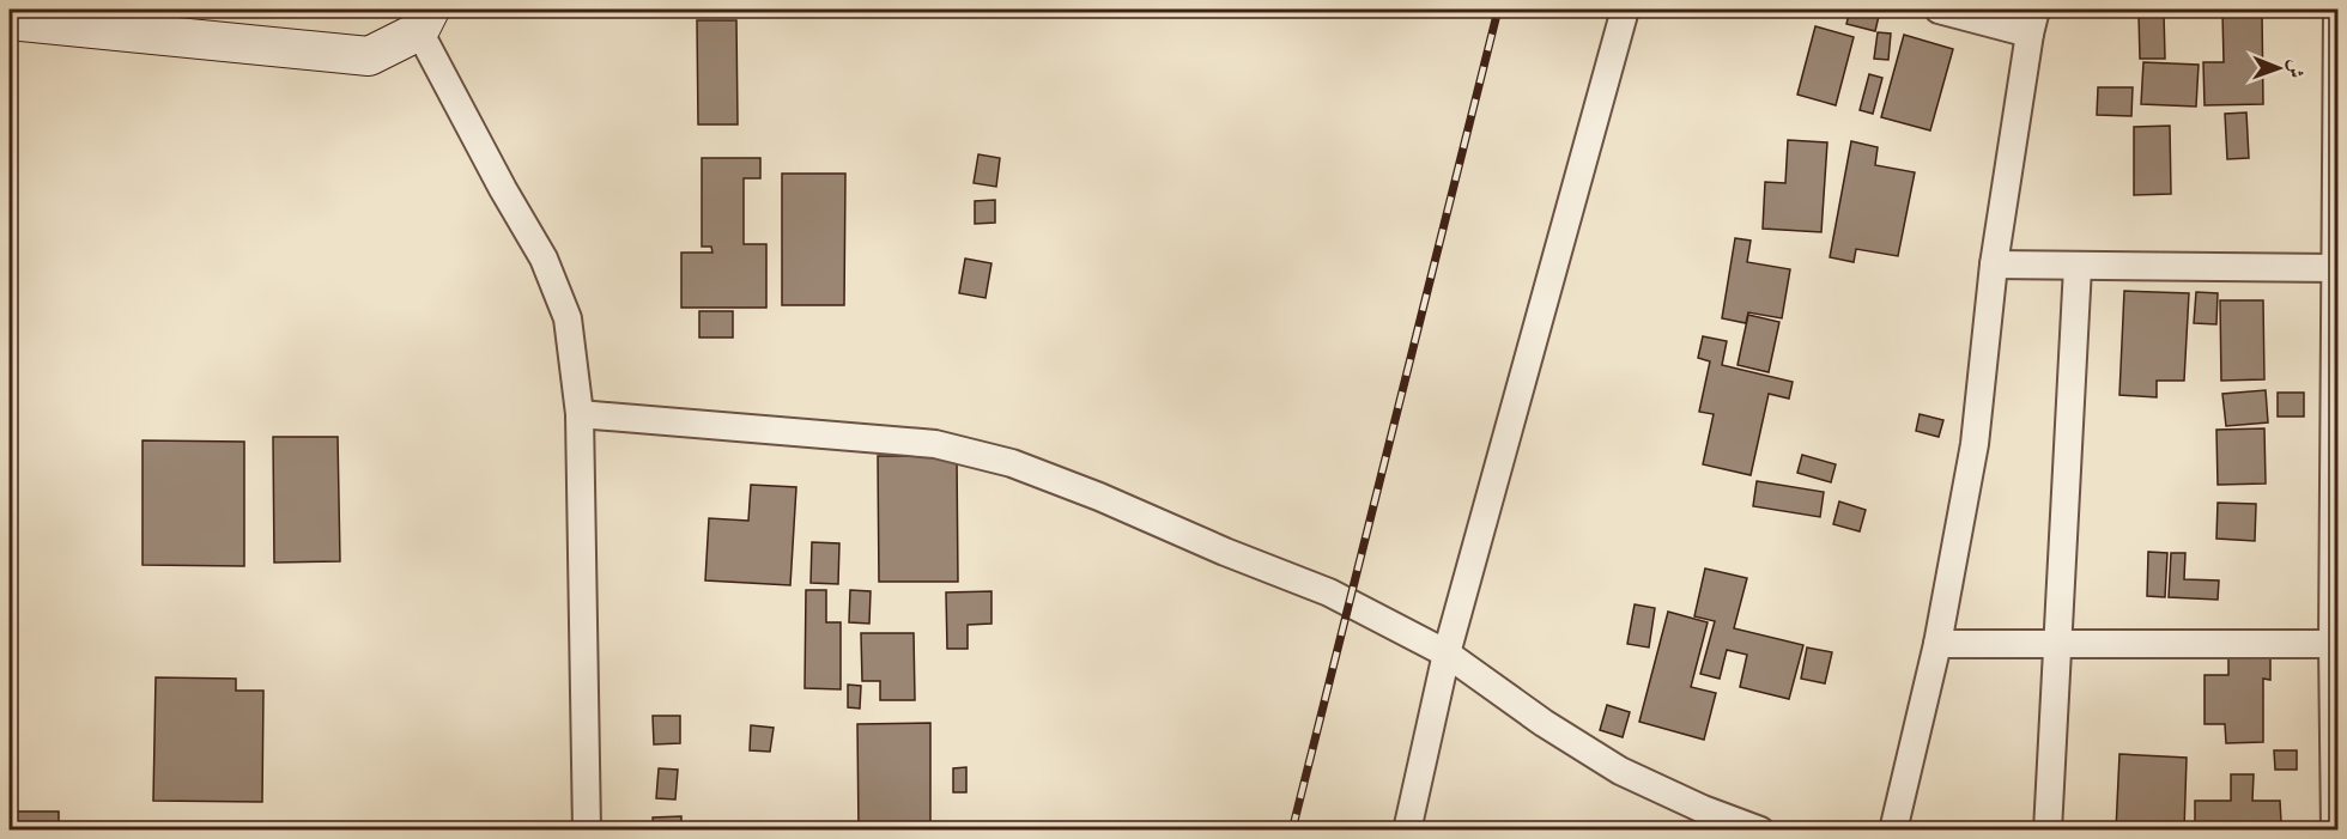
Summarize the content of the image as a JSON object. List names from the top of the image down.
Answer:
{
  "north": "right"
}
